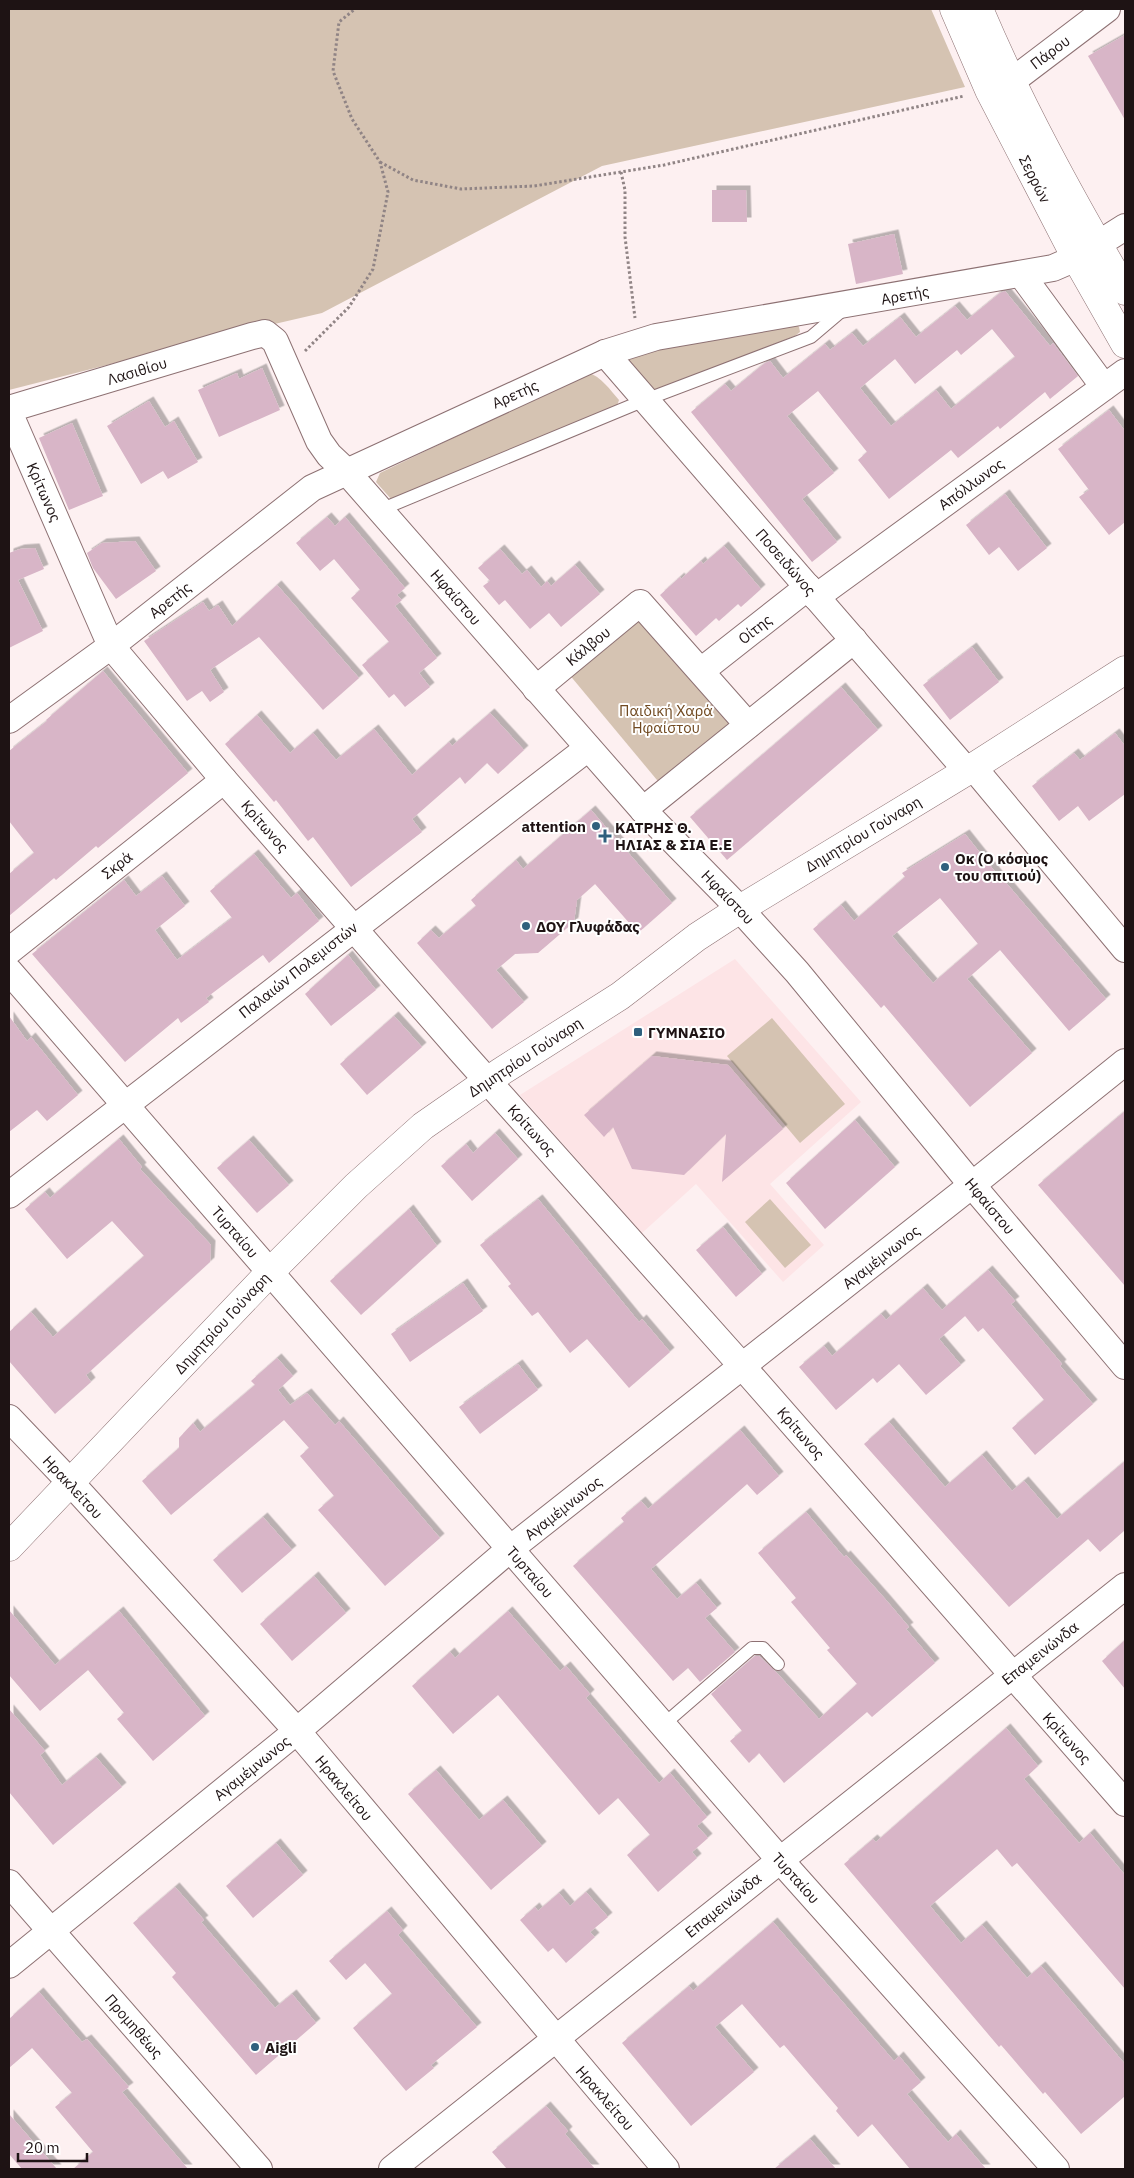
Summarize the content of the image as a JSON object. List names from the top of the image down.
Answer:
{
  "streets": {
    "main road": ["Σερρών", "Δημητρίου Γούναρη"],
    "street": [
      "Πάρου",
      "Αρετής",
      "Λασιθίου",
      "Απόλλωνος",
      "Κρίτωνος",
      "Ποσειδώνος",
      "Ηφαίστου",
      "Οίτης",
      "Κάλβου",
      "Σκρά",
      "Παλαιών Πολεμιστών",
      "Τυρταίου",
      "Αγαμέμνωνος",
      "Ηρακλείτου",
      "Επαμεινώνδα",
      "Προμηθέως"
    ]
  },
  "crossings": [
    ["Πάρου", "Σερρών"],
    ["Σερρών", "Αρετής"],
    ["Αρετής", "Κρίτωνος"],
    ["Αρετής", "Ποσειδώνος"],
    ["Αρετής", "Ηφαίστου"],
    ["Λασιθίου", "Κρίτωνος"],
    ["Λασιθίου", "Ηφαίστου"],
    ["Απόλλωνος", "Ποσειδώνος"],
    ["Απόλλωνος", "Οίτης"],
    ["Κρίτωνος", "Δημητρίου Γούναρη"],
    ["Κρίτωνος", "Σκρά"],
    ["Κρίτωνος", "Παλαιών Πολεμιστών"],
    ["Κρίτωνος", "Αγαμέμνωνος"],
    ["Κρίτωνος", "Επαμεινώνδα"],
    ["Ποσειδώνος", "Οίτης"],
    ["Ποσειδώνος", "Δημητρίου Γούναρη"],
    ["Ηφαίστου", "Κάλβου"],
    ["Ηφαίστου", "Δημητρίου Γούναρη"],
    ["Ηφαίστου", "Παλαιών Πολεμιστών"],
    ["Ηφαίστου", "Αγαμέμνωνος"],
    ["Οίτης", "Κάλβου"],
    ["Δημητρίου Γούναρη", "Τυρταίου"],
    ["Δημητρίου Γούναρη", "Ηρακλείτου"],
    ["Παλαιών Πολεμιστών", "Τυρταίου"],
    ["Τυρταίου", "Αγαμέμνωνος"],
    ["Τυρταίου", "Επαμεινώνδα"],
    ["Αγαμέμνωνος", "Ηρακλείτου"],
    ["Αγαμέμνωνος", "Προμηθέως"],
    ["Ηρακλείτου", "Επαμεινώνδα"]
  ],
  "parks": ["Παιδική Χαρά Ηφαίστου"],
  "places": {
    "other": [
      "attention",
      "Οκ (Ο κόσμος του σπιτιού)",
      "ΔΟΥ Γλυφάδας",
      "Aigli"
    ],
    "health": ["ΚΑΤΡΗΣ Θ. ΗΛΙΑΣ & ΣΙΑ Ε.Ε"],
    "transit": ["ΓΥΜΝΑΣΙΟ"]
  },
  "scale_bar": "20 m"
}
